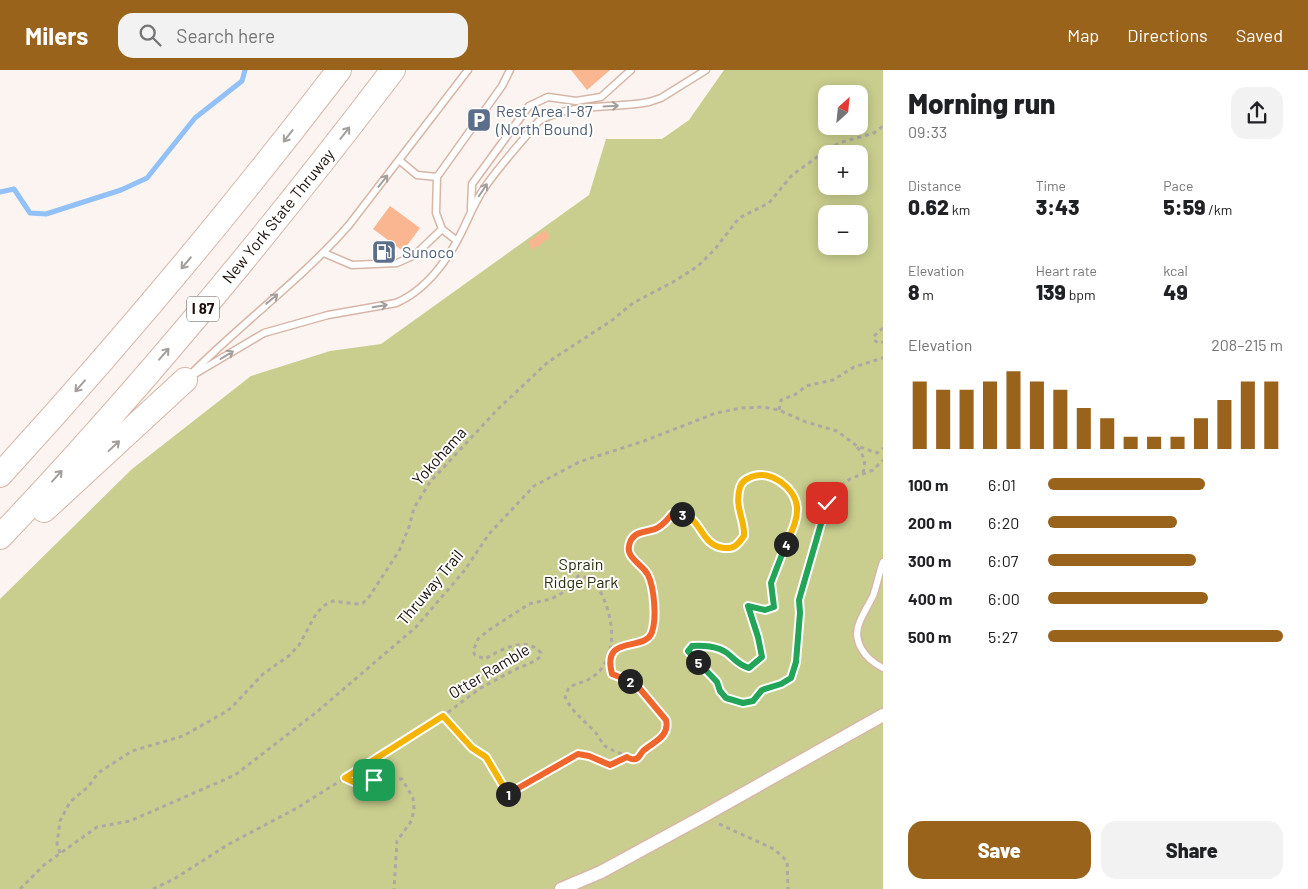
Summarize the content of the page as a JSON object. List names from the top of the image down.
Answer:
{
  "streets": {
    "highway": ["New York State Thruway", "I 87"],
    "path": ["Yokohama", "Thruway Trail", "Otter Ramble"]
  },
  "crossings": [
    ["Yokohama", "Thruway Trail"]
  ],
  "parks": ["Sprain Ridge Park"],
  "places": {
    "parking": ["Rest Area I-87 (North Bound)"],
    "fuel station": ["Sunoco"]
  },
  "north": "top right",
  "page": {
    "header": "Milers",
    "search": "Search here",
    "nav": ["Map", "Directions", "Saved"],
    "heading": ["Morning run", "09:33"],
    "map_buttons": ["+", "−"],
    "stats": [
      ["Distance", "0.62 km"],
      ["Time", "3:43"],
      ["Pace", "5:59 /km"],
      ["Elevation", "8 m"],
      ["Heart rate", "139 bpm"],
      ["kcal", "49"]
    ],
    "chart": ["Elevation", "208–215 m"],
    "list": [
      {
        "name": "100 m",
        "note": "6:01"
      },
      {
        "name": "200 m",
        "note": "6:20"
      },
      {
        "name": "300 m",
        "note": "6:07"
      },
      {
        "name": "400 m",
        "note": "6:00"
      },
      {
        "name": "500 m",
        "note": "5:27"
      }
    ],
    "pins": [
      "3",
      "4",
      "5",
      "2",
      "1"
    ],
    "buttons": ["Save", "Share"]
  }
}
